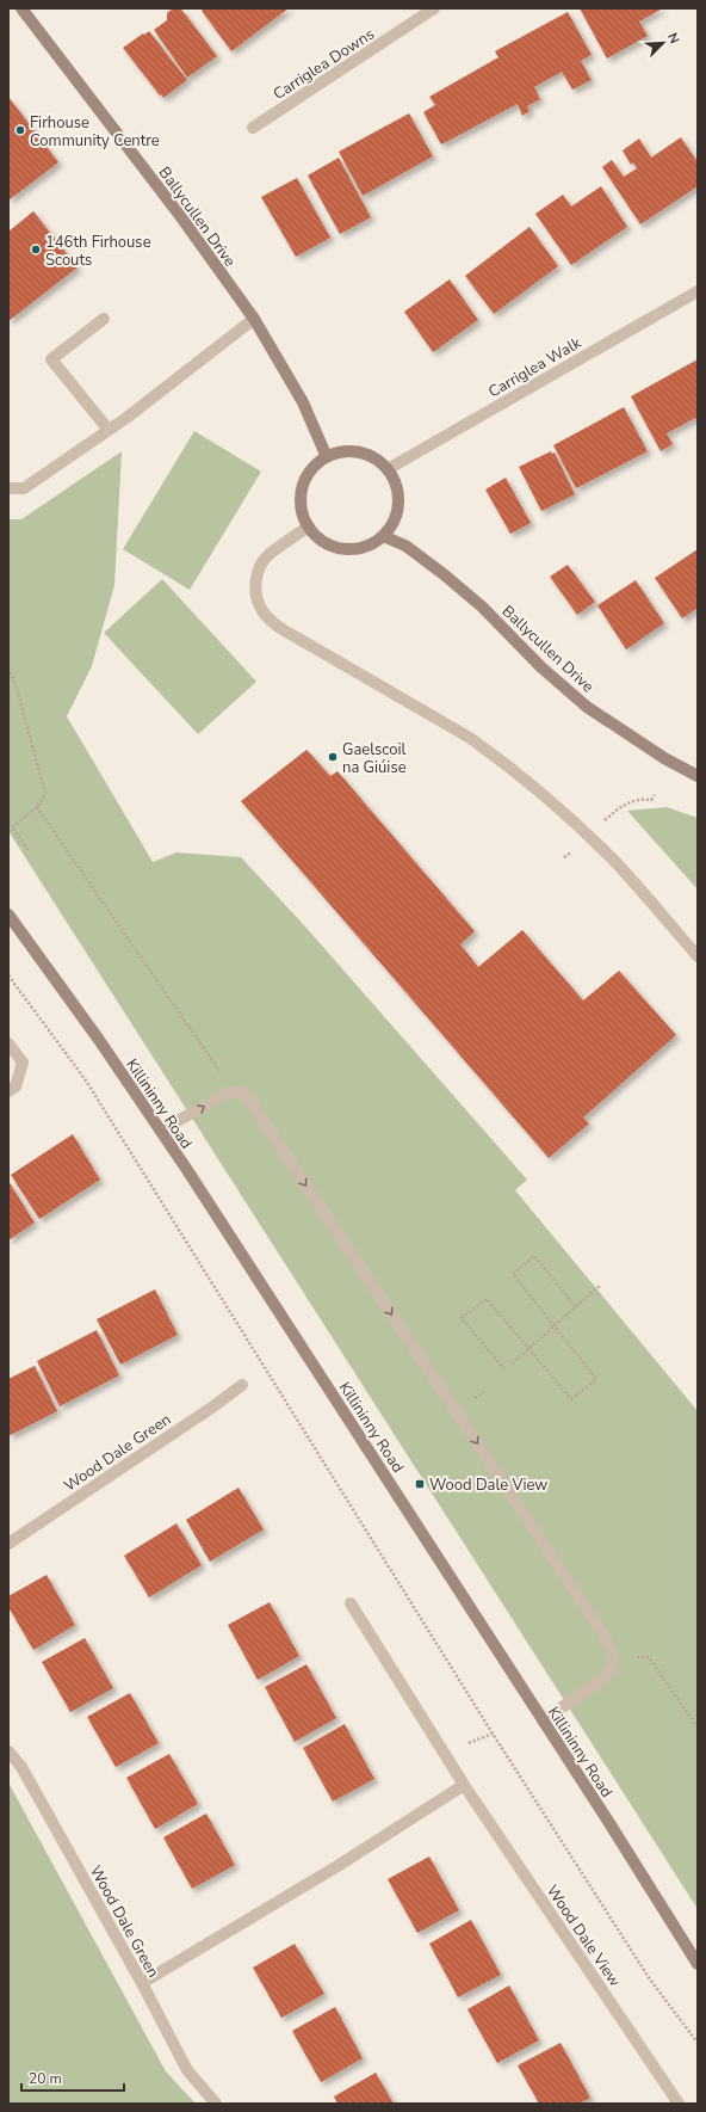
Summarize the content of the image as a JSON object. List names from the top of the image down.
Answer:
{
  "streets": {
    "street": [
      "Carriglea Downs",
      "Ballycullen Drive",
      "Carriglea Walk",
      "Killininny Road",
      "Wood Dale Green",
      "Wood Dale View"
    ]
  },
  "crossings": [
    ["Ballycullen Drive", "Carriglea Walk"]
  ],
  "places": {
    "other": ["Firhouse Community Centre", "146th Firhouse Scouts", "Gaelscoil na Giúise"],
    "transit": ["Wood Dale View"]
  },
  "scale_bar": "20 m",
  "north": "top right"
}
